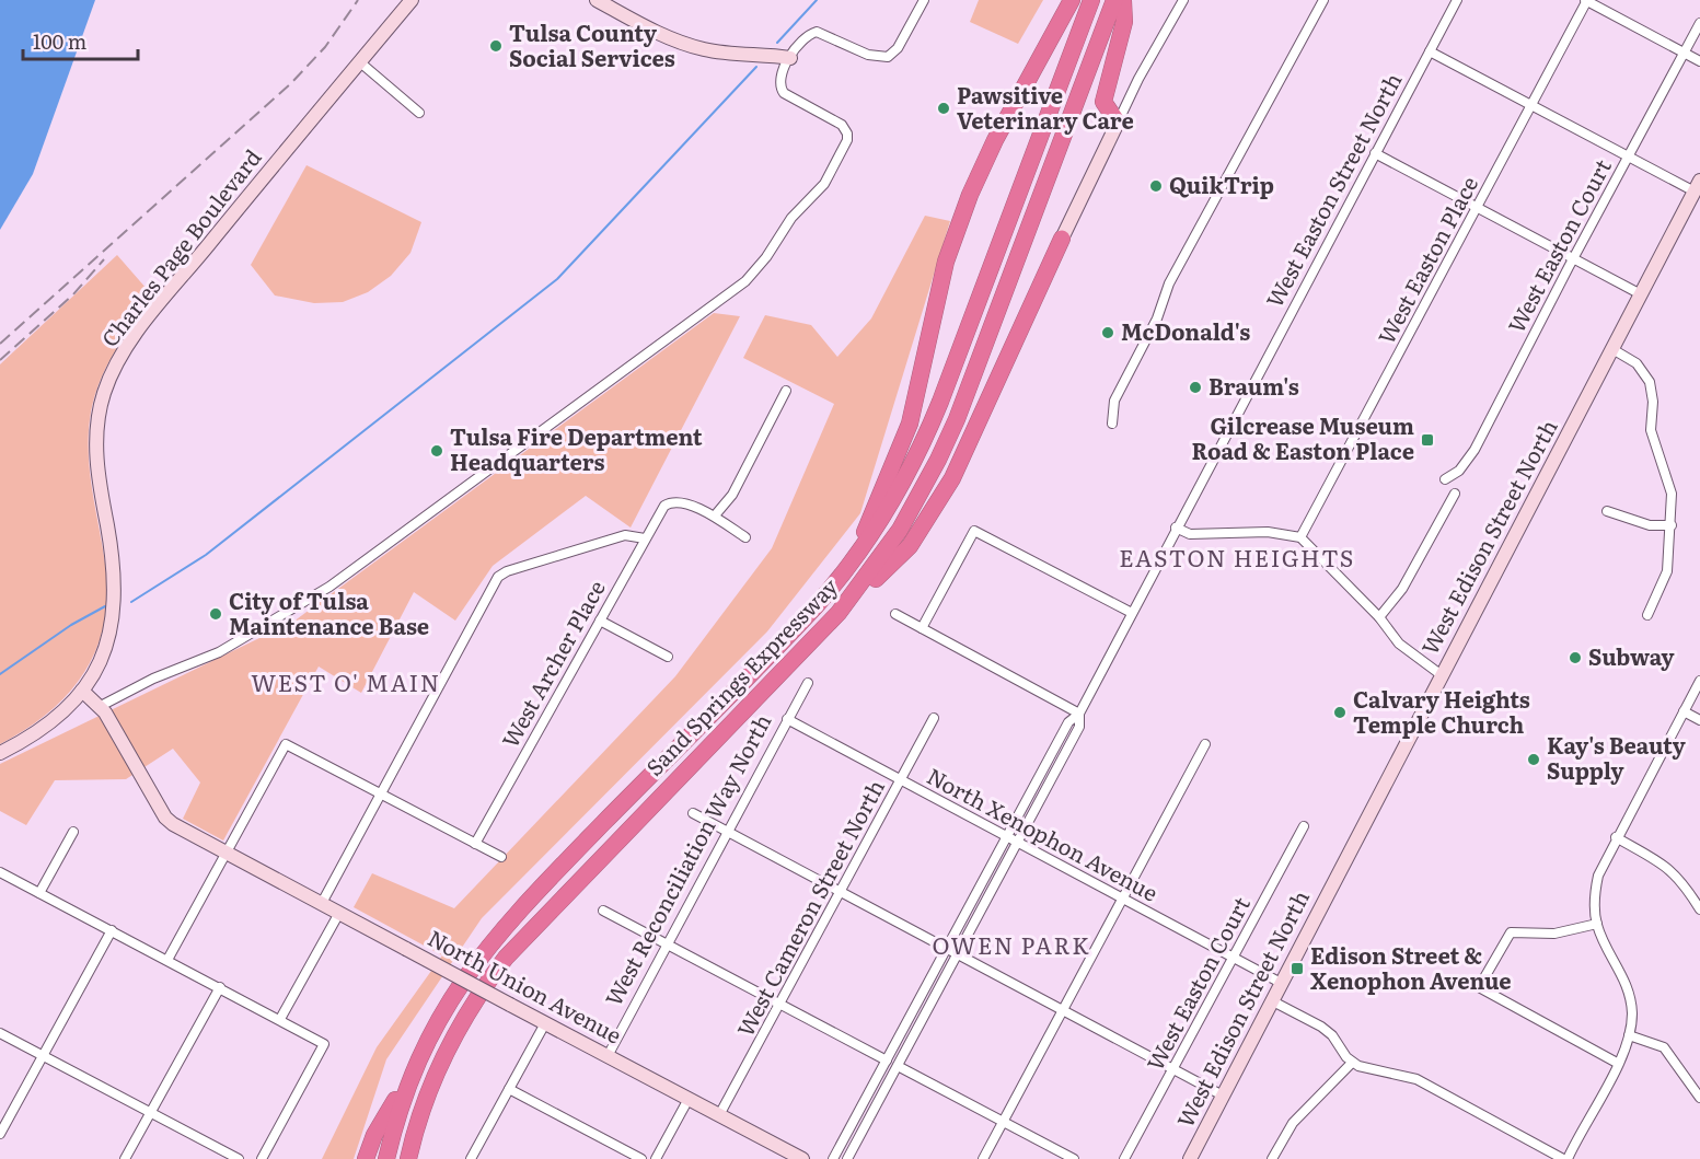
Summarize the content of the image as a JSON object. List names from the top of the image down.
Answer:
{
  "streets": {
    "highway": ["Sand Springs Expressway"],
    "main road": ["Charles Page Boulevard", "West Edison Street North", "North Union Avenue"],
    "street": [
      "West Easton Street North",
      "West Easton Court",
      "West Easton Place",
      "West Archer Place",
      "North Xenophon Avenue",
      "West Reconciliation Way North",
      "West Cameron Street North"
    ]
  },
  "crossings": [
    ["West Easton Street North", "North Xenophon Avenue"],
    ["West Easton Court", "North Xenophon Avenue"],
    ["West Edison Street North", "North Xenophon Avenue"],
    ["North Xenophon Avenue", "West Reconciliation Way North"],
    ["North Xenophon Avenue", "West Cameron Street North"],
    ["West Reconciliation Way North", "North Union Avenue"],
    ["West Cameron Street North", "North Union Avenue"]
  ],
  "districts": ["EASTON HEIGHTS", "WEST O' MAIN", "OWEN PARK"],
  "places": {
    "other": [
      "Tulsa County Social Services",
      "Pawsitive Veterinary Care",
      "QuikTrip",
      "McDonald's",
      "Braum's",
      "Tulsa Fire Department Headquarters",
      "City of Tulsa Maintenance Base",
      "Subway",
      "Calvary Heights Temple Church",
      "Kay's Beauty Supply"
    ],
    "transit": ["Gilcrease Museum Road & Easton Place", "Edison Street & Xenophon Avenue"]
  },
  "scale_bar": "100 m"
}
